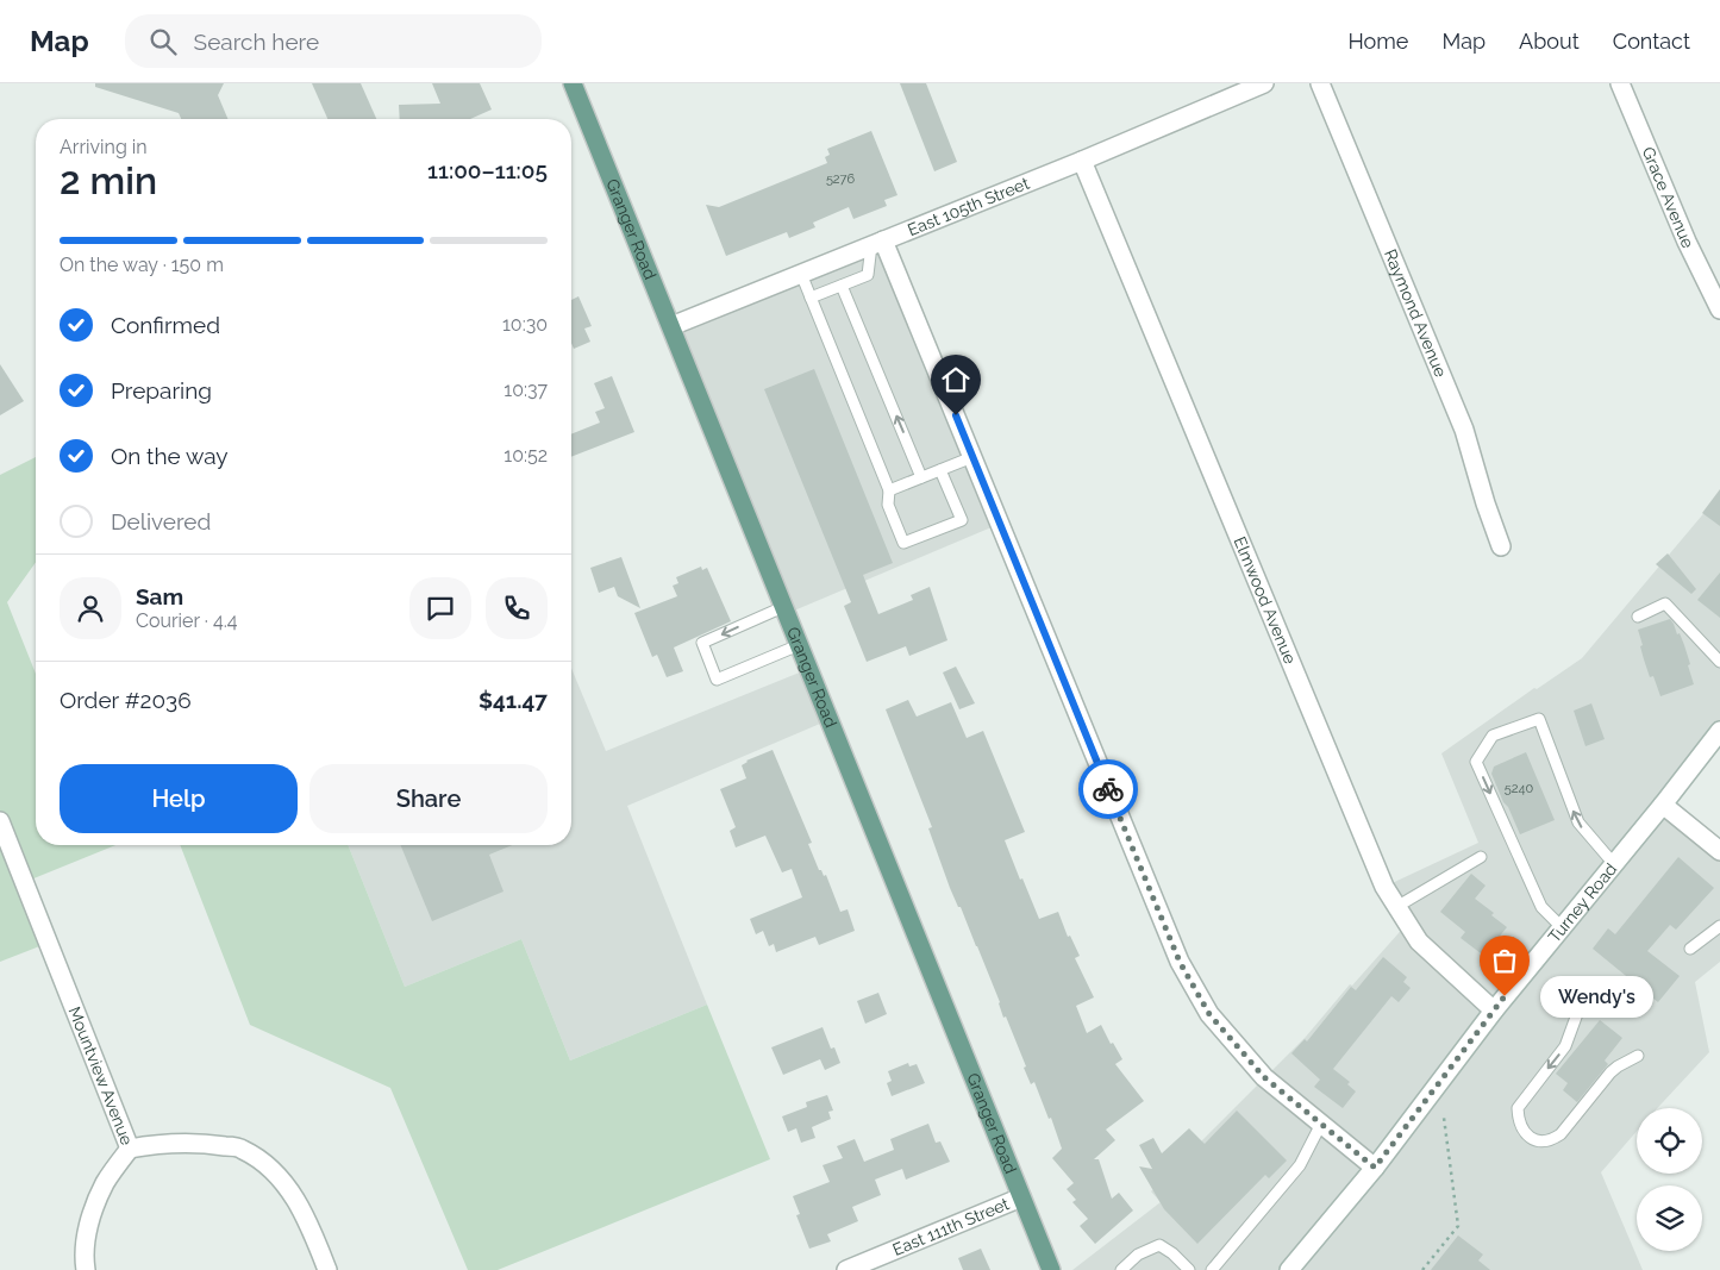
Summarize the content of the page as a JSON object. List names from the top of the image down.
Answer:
{
  "streets": {
    "main road": ["Granger Road"],
    "street": [
      "Grace Avenue",
      "East 105th Street",
      "Raymond Avenue",
      "Elmwood Avenue",
      "Turney Road",
      "Mountview Avenue",
      "East 111th Street"
    ]
  },
  "crossings": [
    ["East 105th Street", "Granger Road"],
    ["East 105th Street", "Elmwood Avenue"],
    ["Granger Road", "East 111th Street"],
    ["Elmwood Avenue", "Turney Road"]
  ],
  "places": ["Wendy's"],
  "house_numbers": ["5276", "5240"],
  "page": {
    "header": "Map",
    "search": "Search here",
    "nav": [
      "Home",
      "Map",
      "About",
      "Contact"
    ],
    "heading": ["2 min", "Arriving in", "11:00–11:05"],
    "panel": [
      "Sam",
      "Courier · 4.4",
      "Order #2036",
      "$41.47"
    ],
    "bar": "On the way · 150 m",
    "list": [
      ["Confirmed", "10:30"],
      ["Preparing", "10:37"],
      ["On the way", "10:52"],
      "Delivered"
    ],
    "buttons": ["Help", "Share"],
    "bubble": "Wendy's"
  }
}
